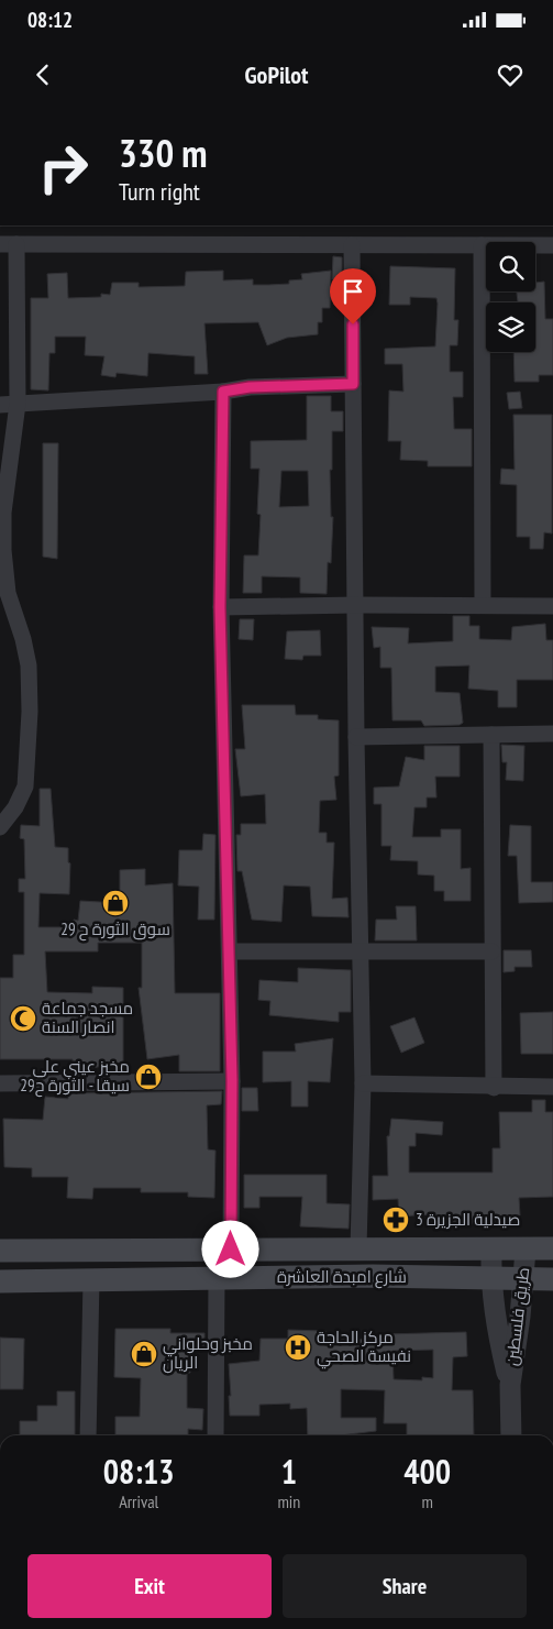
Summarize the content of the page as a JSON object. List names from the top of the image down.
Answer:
{
  "streets": {
    "main road": ["شارع امبدة العاشرة"],
    "street": ["طريق فلسطين"]
  },
  "crossings": [
    ["شارع امبدة العاشرة", "طريق فلسطين"]
  ],
  "places": {
    "shop": ["سوق الثورة ح 29", "مخبز عيني على سيقا - الثورة ح29", "مخبز وحلواني الريان"],
    "mosque": ["مسجد جماعة انصار السنة"],
    "pharmacy": ["صيدلية الجزيرة 3"],
    "hospital": ["مركز الحاجة نفيسة الصحي"]
  },
  "page": {
    "status": "08:12",
    "header": "GoPilot",
    "turn": ["330 m", "Turn right"],
    "eta": [
      "08:13",
      "Arrival",
      "1",
      "min",
      "400",
      "m"
    ],
    "buttons": ["Exit", "Share"]
  }
}
